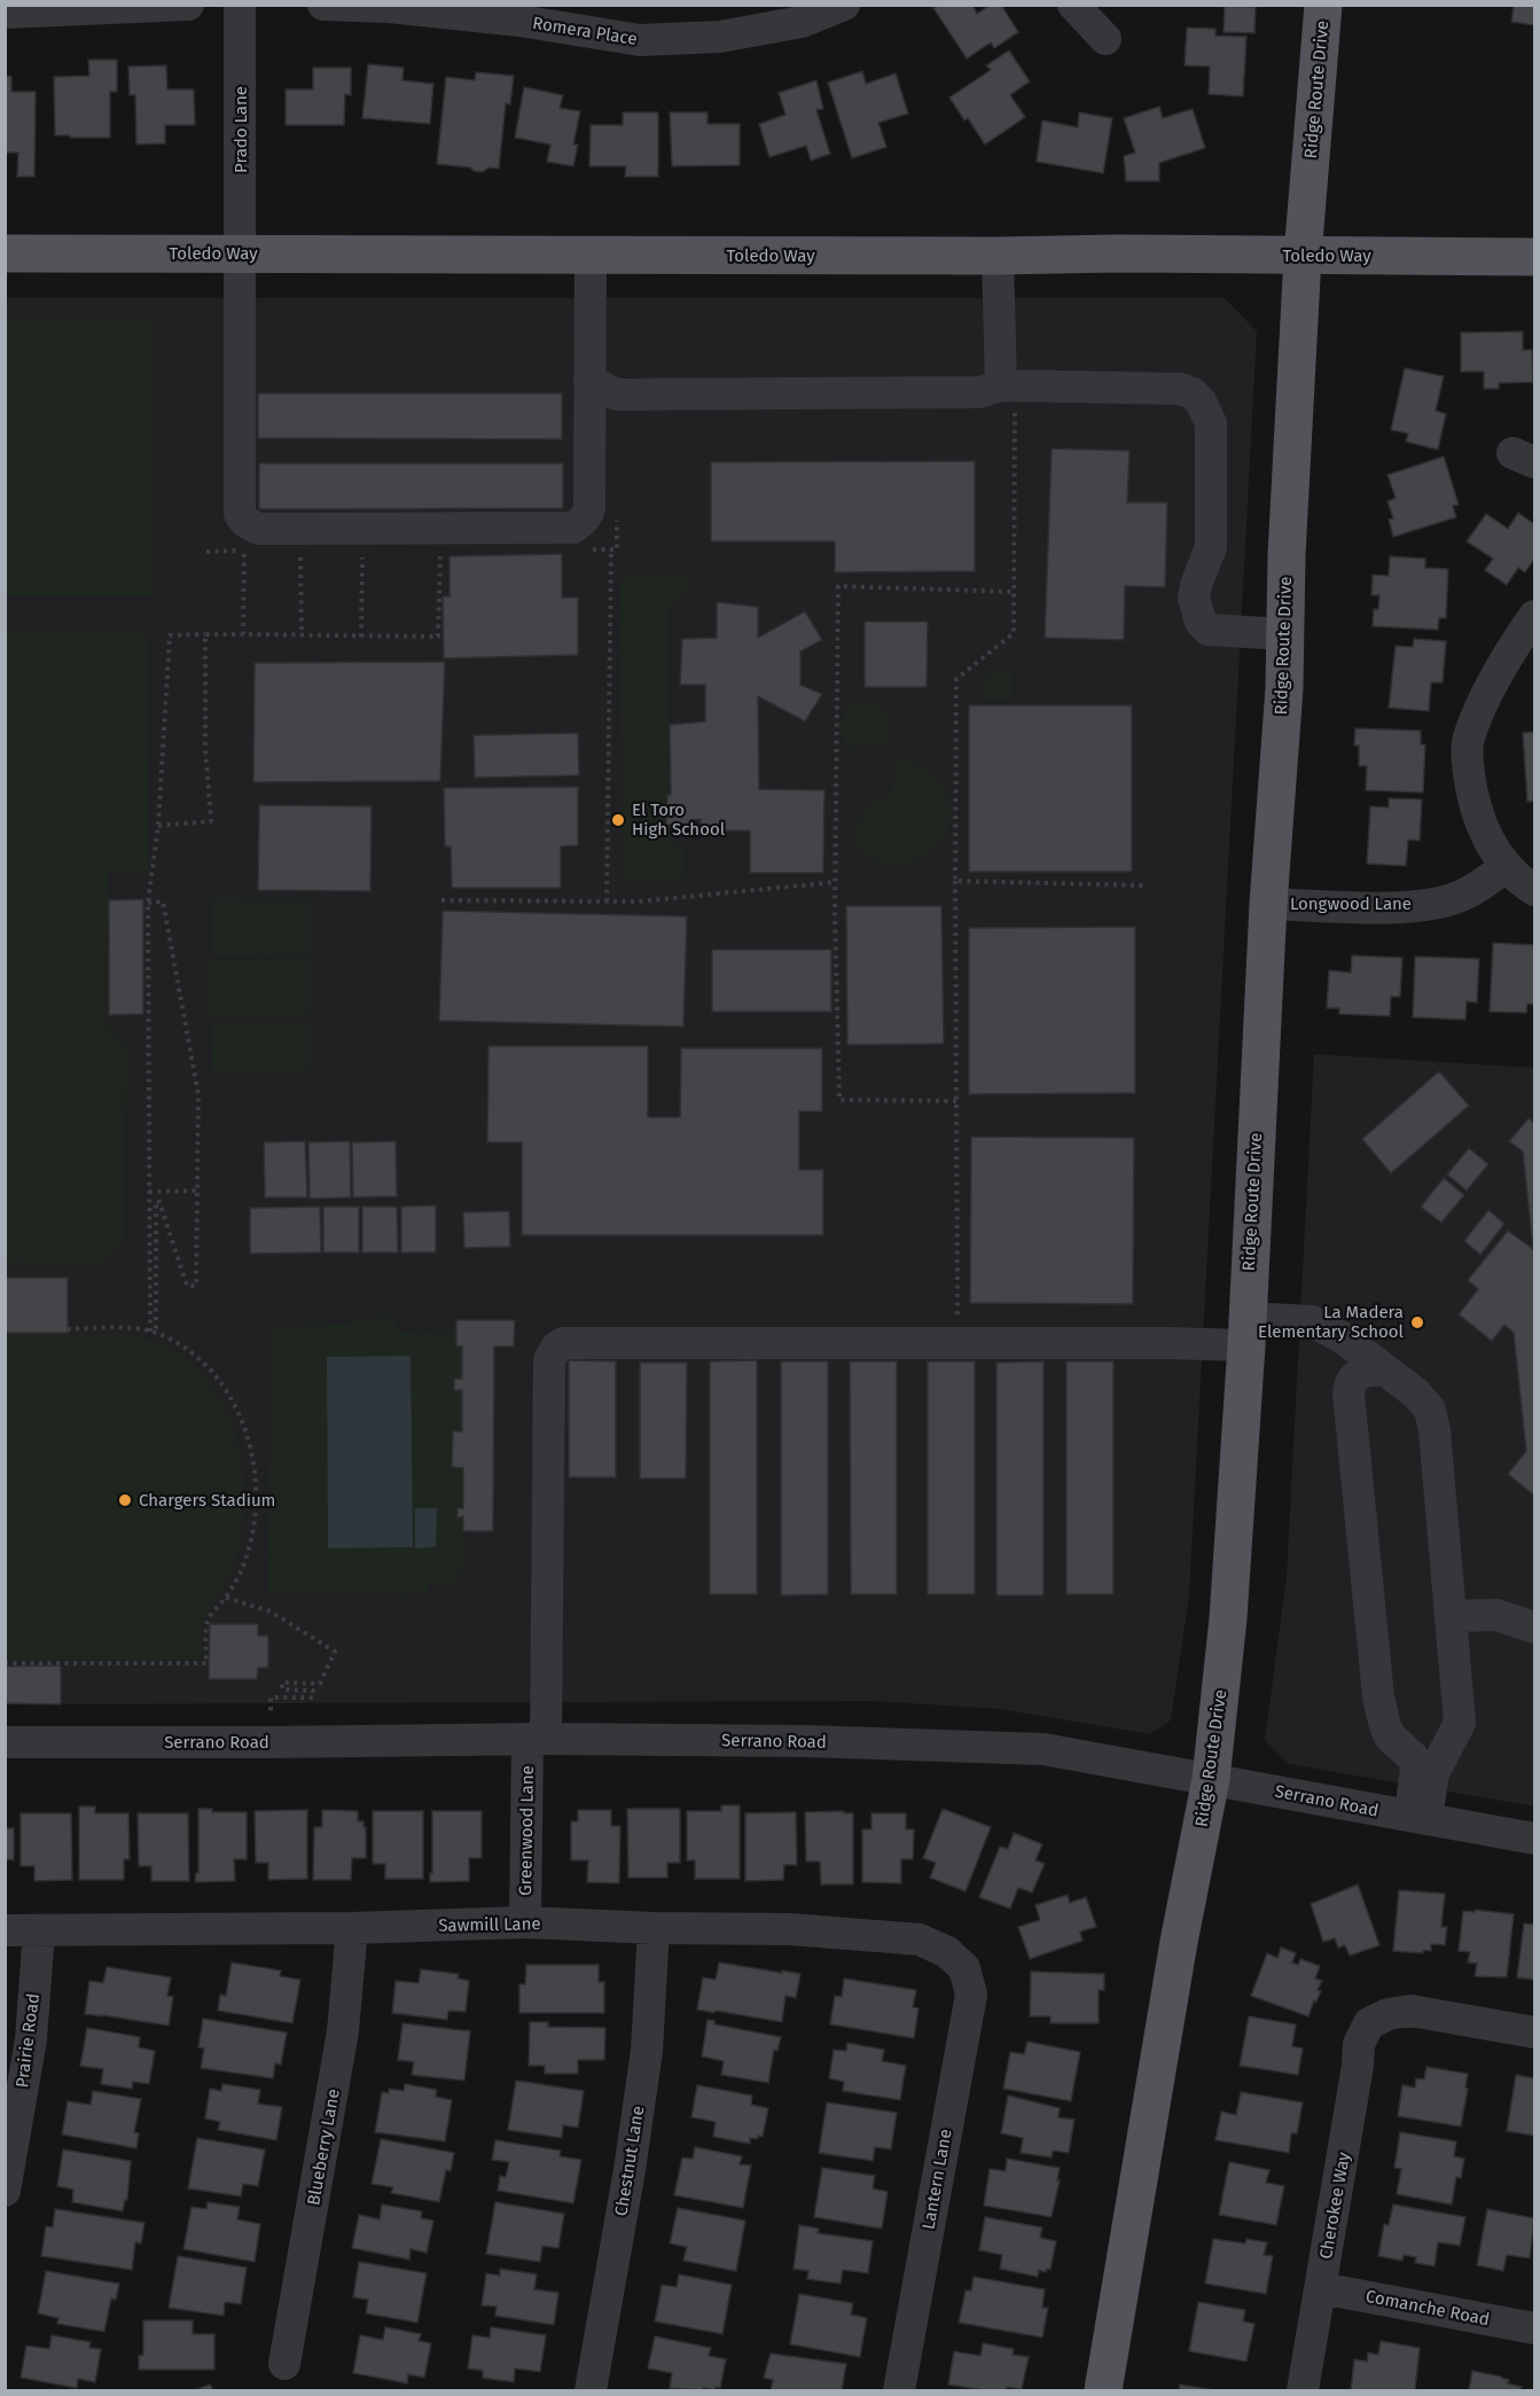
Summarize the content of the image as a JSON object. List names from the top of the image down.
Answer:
{
  "streets": {
    "main road": ["Ridge Route Drive", "Toledo Way"],
    "street": [
      "Romera Place",
      "Prado Lane",
      "Longwood Lane",
      "Serrano Road",
      "Greenwood Lane",
      "Sawmill Lane",
      "Prairie Road",
      "Blueberry Lane",
      "Chestnut Lane",
      "Lantern Lane",
      "Cherokee Way",
      "Comanche Road"
    ]
  },
  "crossings": [
    ["Ridge Route Drive", "Toledo Way"],
    ["Ridge Route Drive", "Longwood Lane"],
    ["Ridge Route Drive", "Serrano Road"],
    ["Ridge Route Drive", "Greenwood Lane"],
    ["Prado Lane", "Toledo Way"],
    ["Serrano Road", "Greenwood Lane"],
    ["Greenwood Lane", "Sawmill Lane"],
    ["Sawmill Lane", "Prairie Road"],
    ["Sawmill Lane", "Blueberry Lane"],
    ["Sawmill Lane", "Chestnut Lane"],
    ["Sawmill Lane", "Lantern Lane"],
    ["Cherokee Way", "Comanche Road"]
  ],
  "places": ["El Toro High School", "La Madera Elementary School", "Chargers Stadium"]
}
